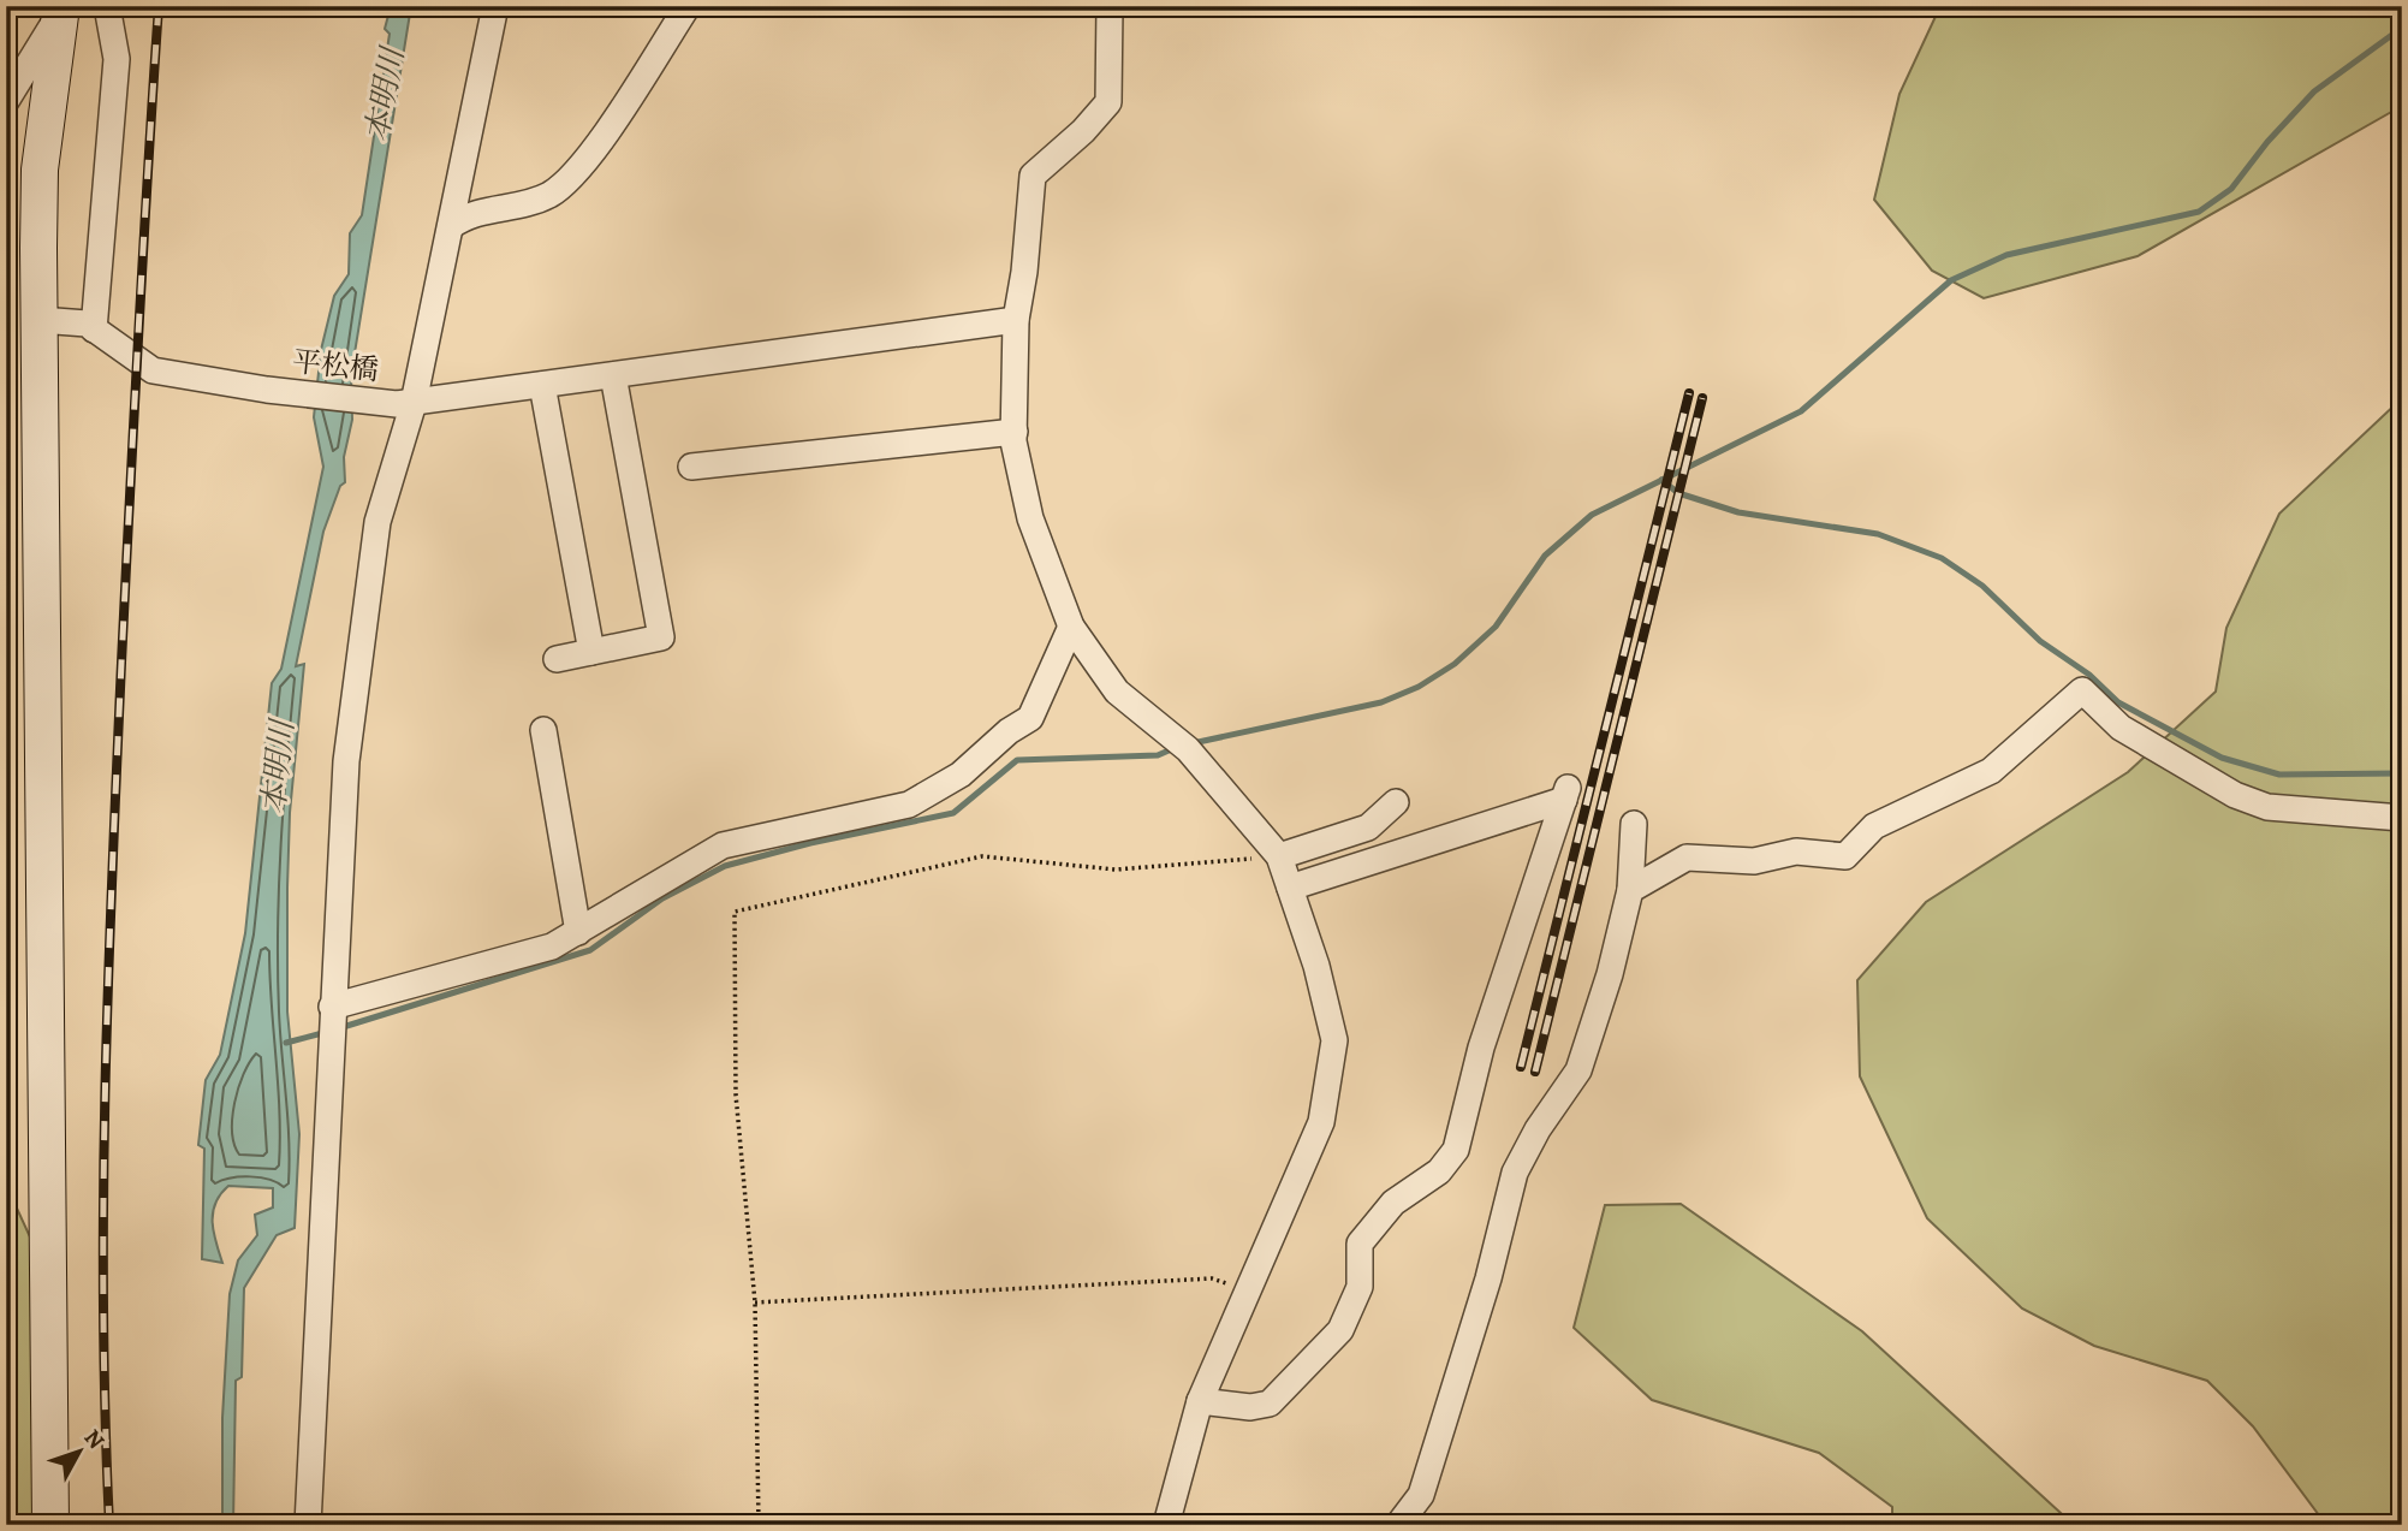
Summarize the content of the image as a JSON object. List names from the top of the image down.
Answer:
{
  "streets": {
    "street": ["平松橋"]
  },
  "water": ["本明川"],
  "north": "top right"
}
